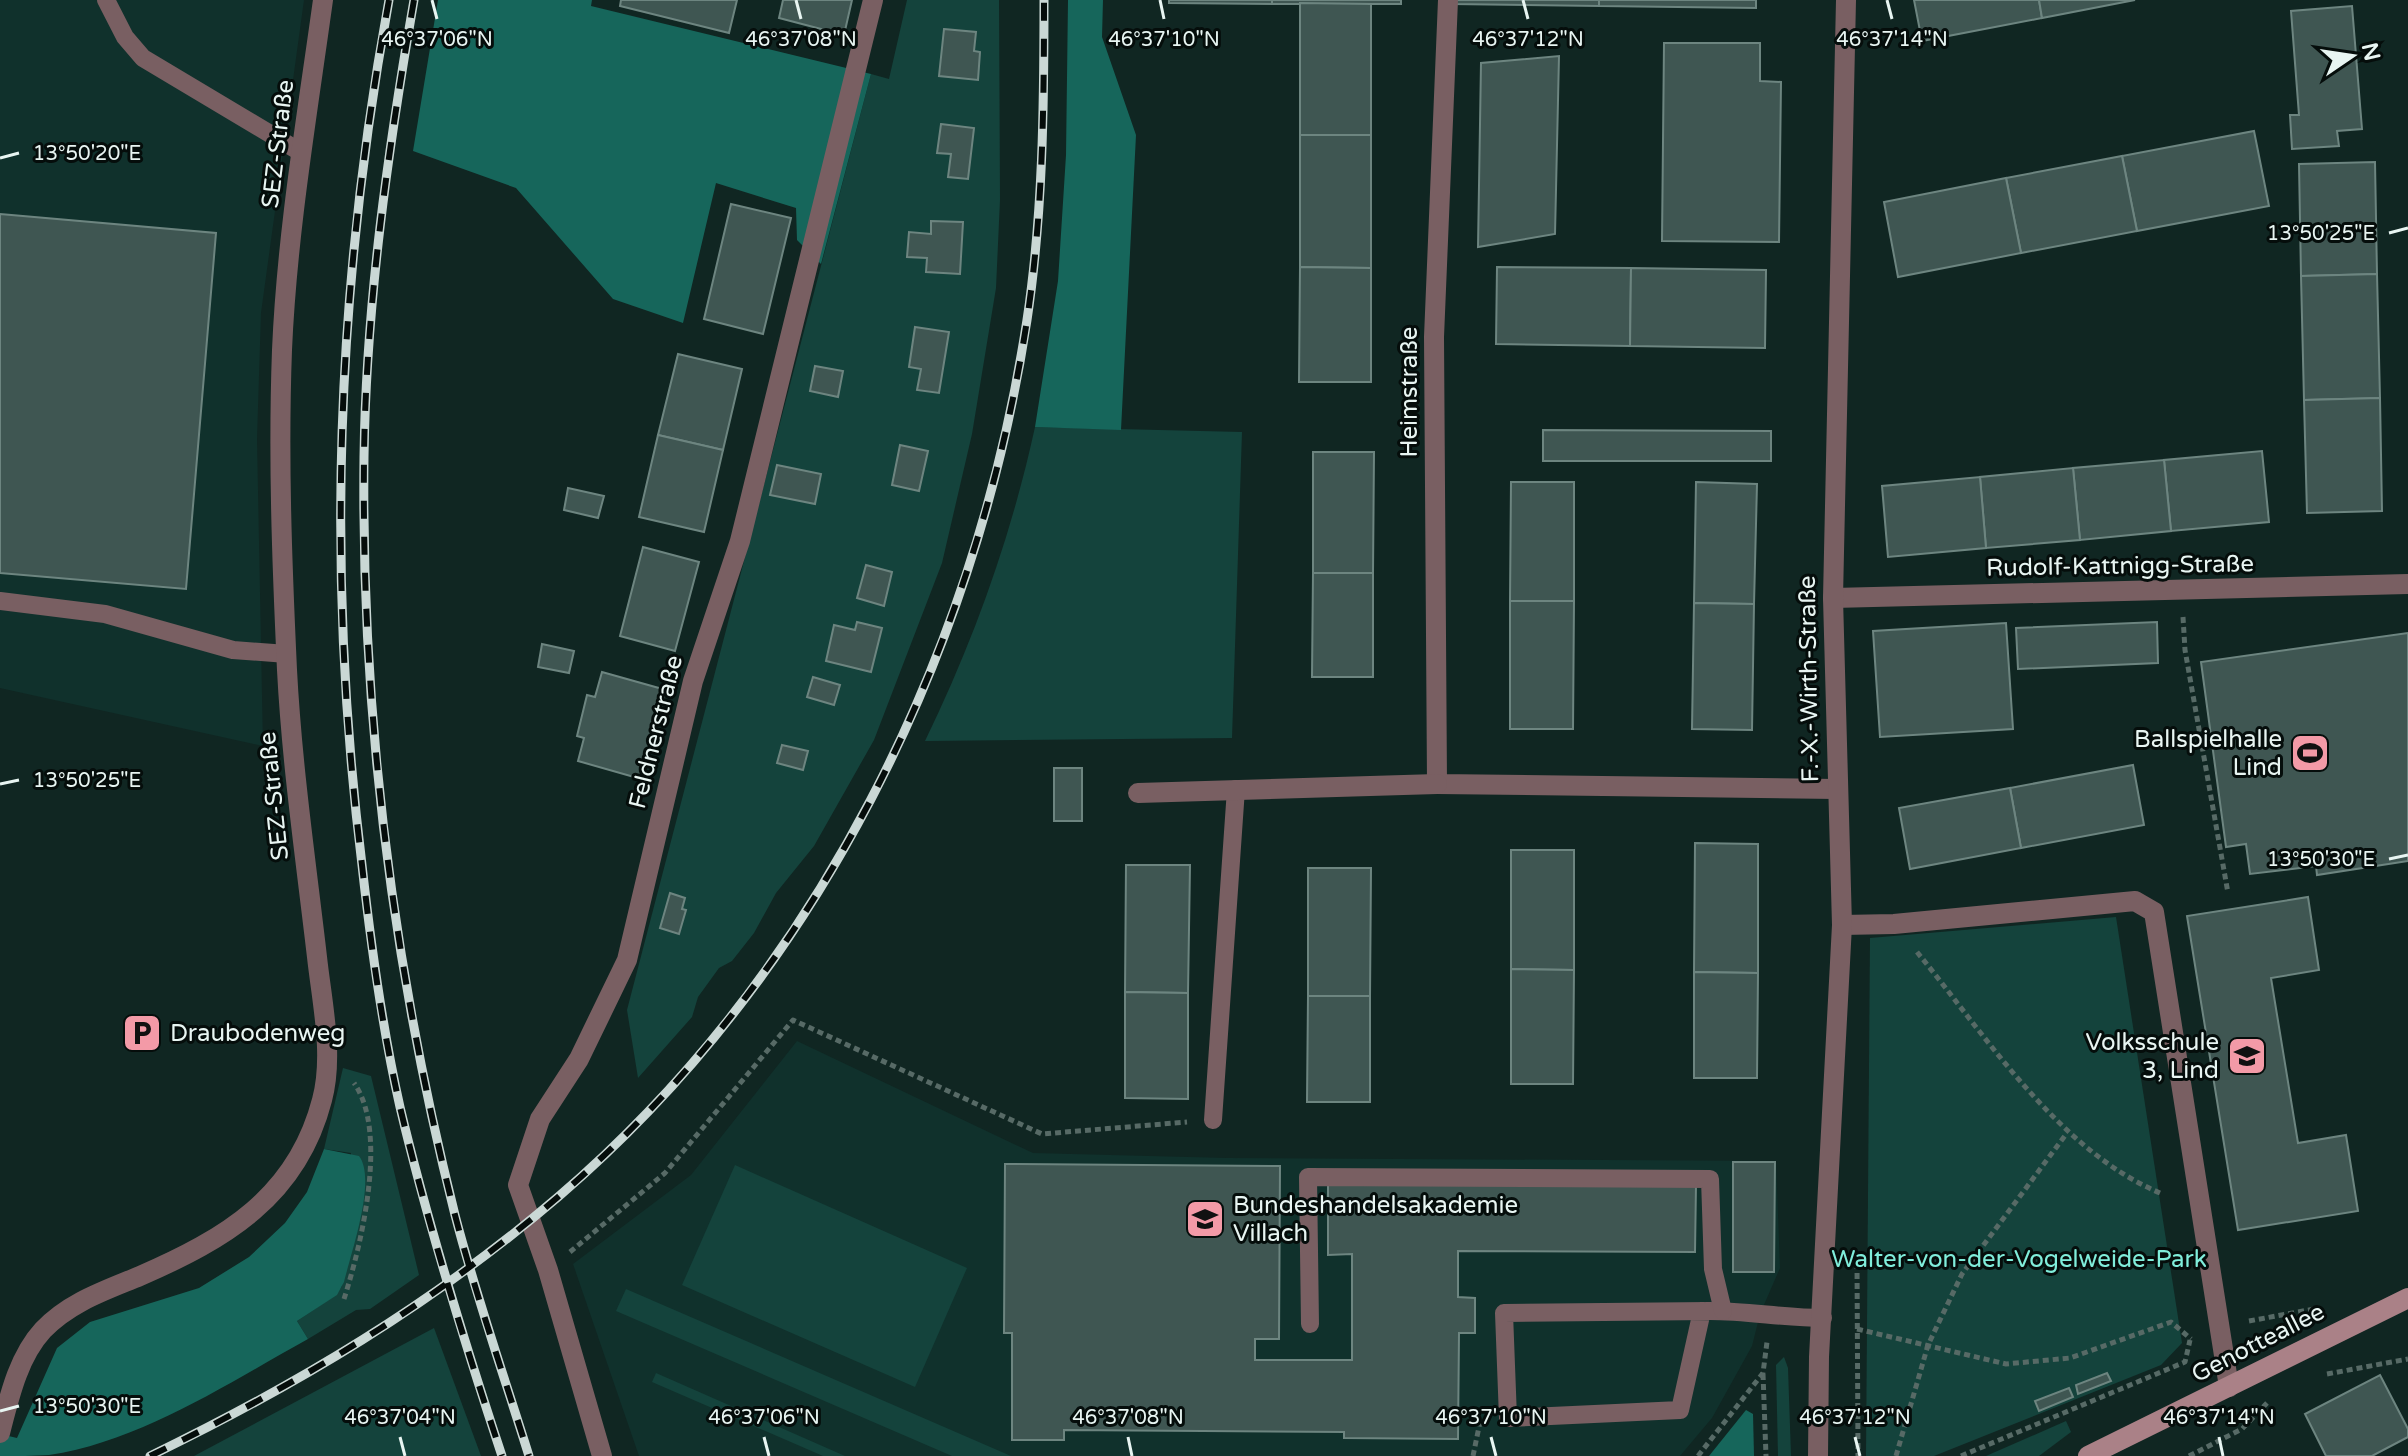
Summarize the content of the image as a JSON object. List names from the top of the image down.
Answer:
{
  "streets": {
    "main road": ["Genotteallee"],
    "street": [
      "SEZ-Straße",
      "Heimstraße",
      "Rudolf-Kattnigg-Straße",
      "F.-X.-Wirth-Straße",
      "Feldnerstraße"
    ]
  },
  "crossings": [
    ["Rudolf-Kattnigg-Straße", "F.-X.-Wirth-Straße"]
  ],
  "parks": ["Walter-von-der-Vogelweide-Park"],
  "places": {
    "sports": ["Ballspielhalle Lind"],
    "parking": ["Draubodenweg"],
    "school or university": ["Volksschule 3, Lind", "Bundeshandelsakademie Villach"]
  },
  "north": "right",
  "coordinates": [
    "46°37'06\"N",
    "46°37'08\"N",
    "46°37'10\"N",
    "46°37'12\"N",
    "46°37'14\"N",
    "13°50'20\"E",
    "13°50'25\"E",
    "13°50'30\"E",
    "46°37'04\"N"
  ]
}
